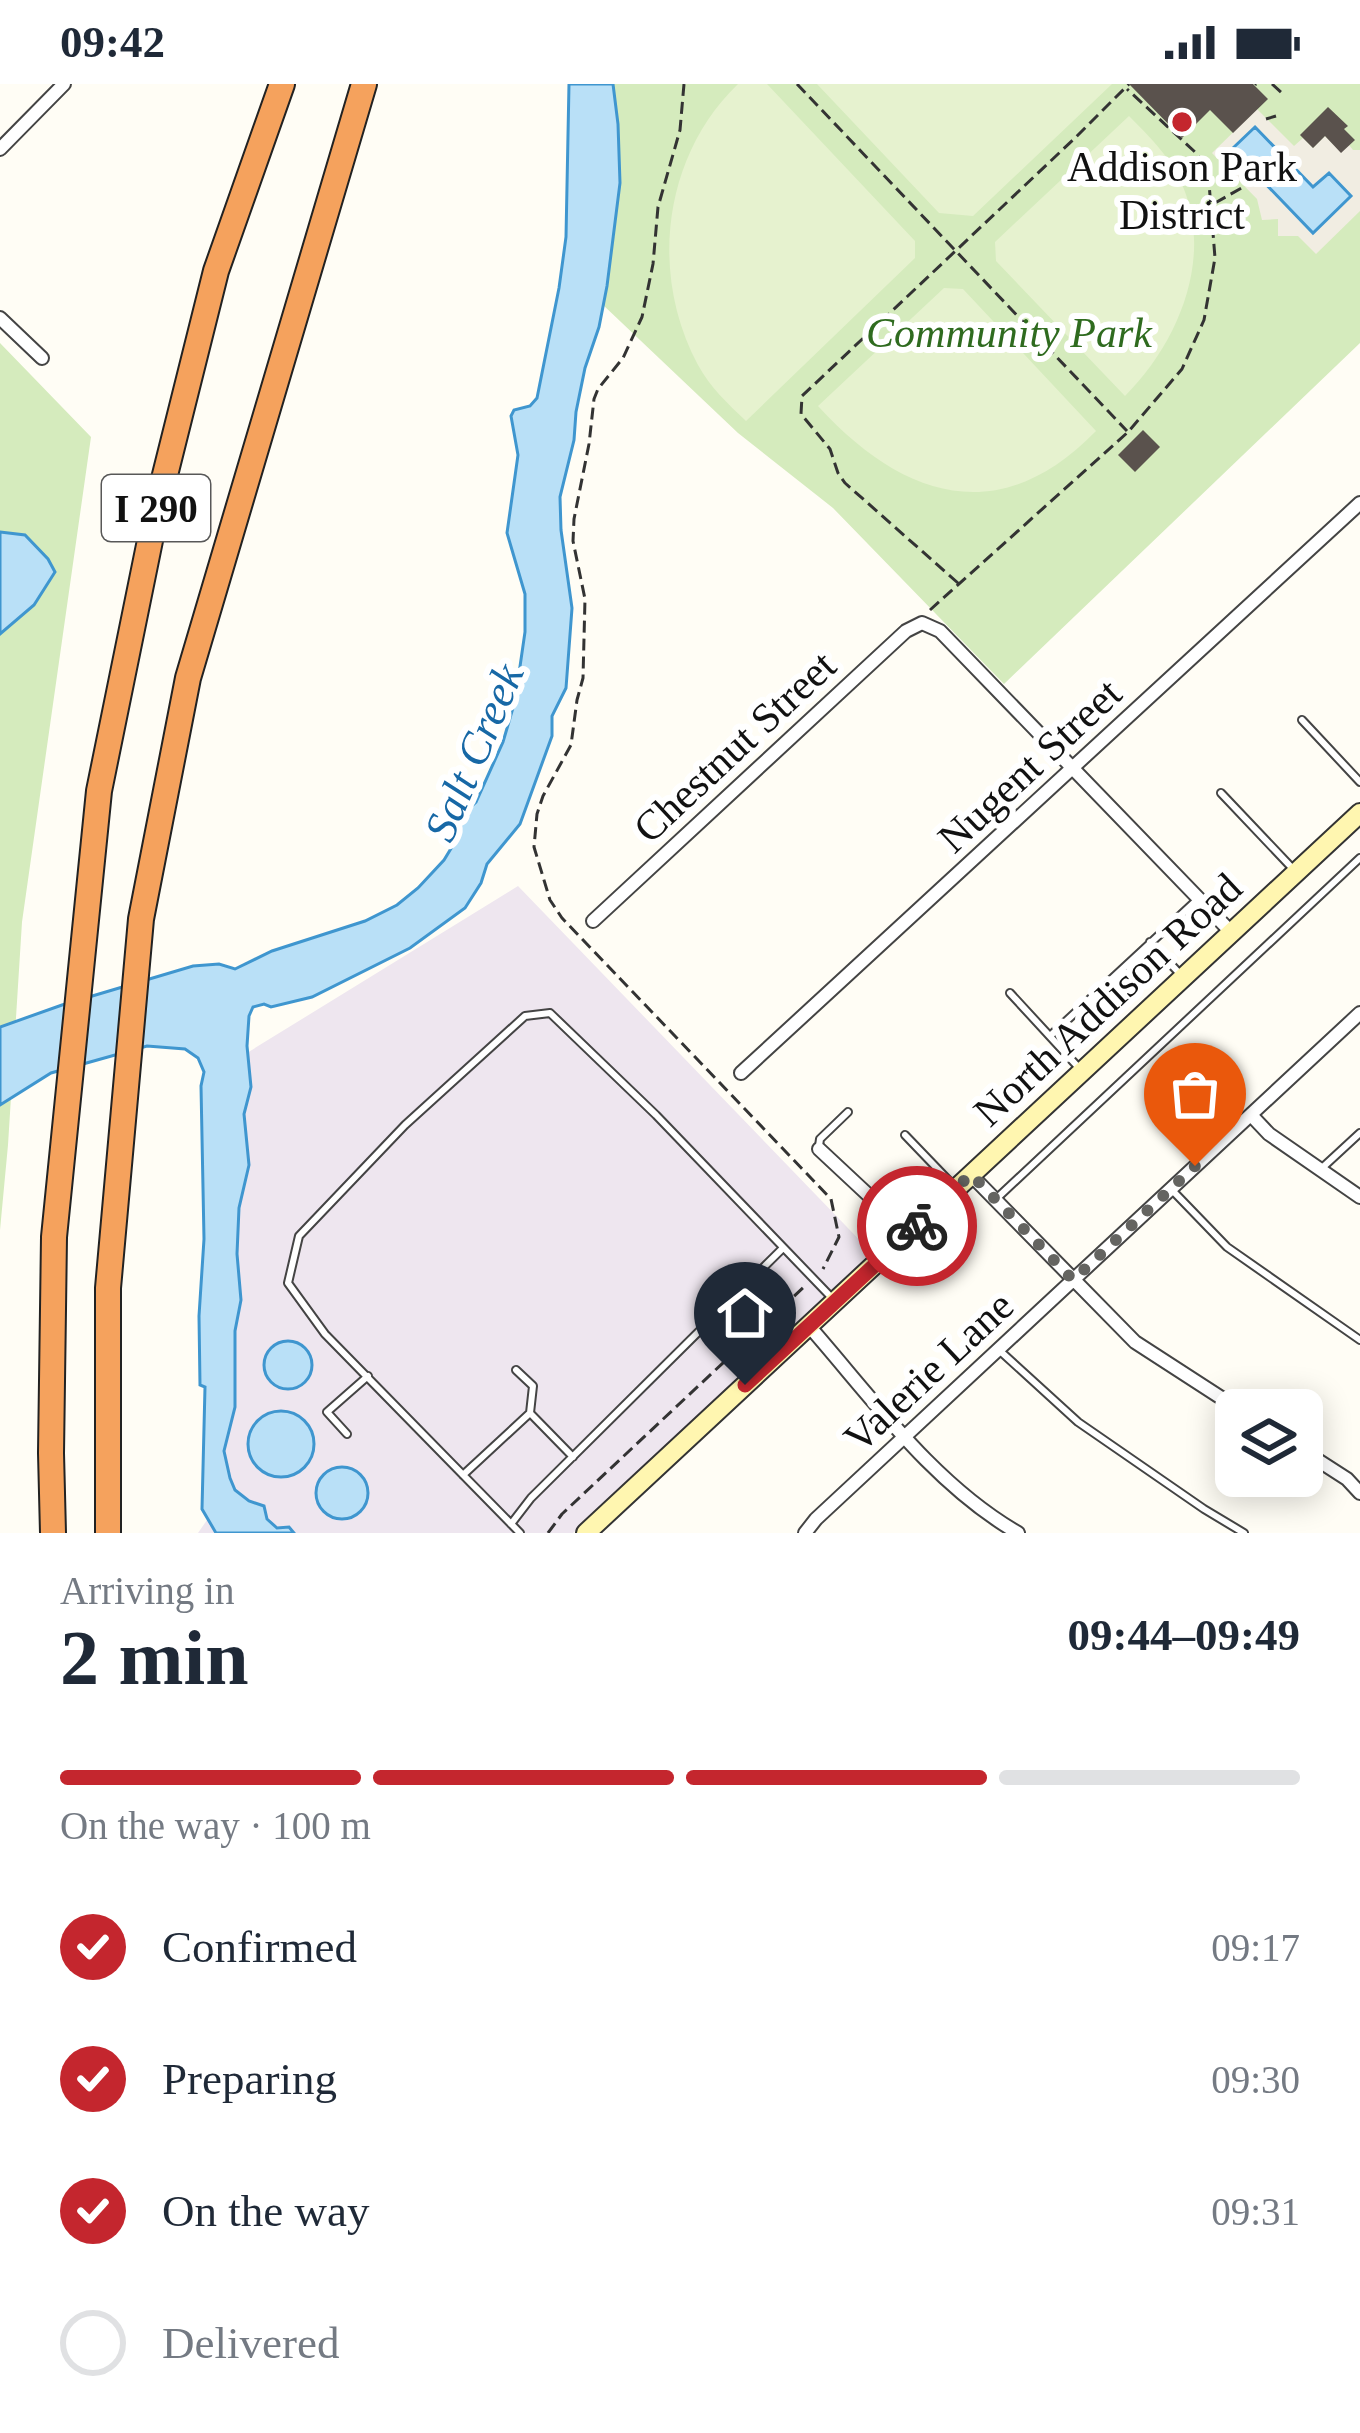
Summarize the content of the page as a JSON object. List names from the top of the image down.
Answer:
{
  "streets": {
    "highway": ["I 290"],
    "street": [
      "Chestnut Street",
      "Nugent Street",
      "North Addison Road",
      "Valerie Lane"
    ]
  },
  "water": ["Salt Creek"],
  "parks": ["Community Park"],
  "places": ["Addison Park District"],
  "page": {
    "status": "09:42",
    "heading": ["2 min", "Arriving in", "09:44–09:49"],
    "bar": "On the way · 100 m",
    "list": [
      ["Confirmed", "09:17"],
      ["Preparing", "09:30"],
      ["On the way", "09:31"],
      "Delivered"
    ]
  }
}
